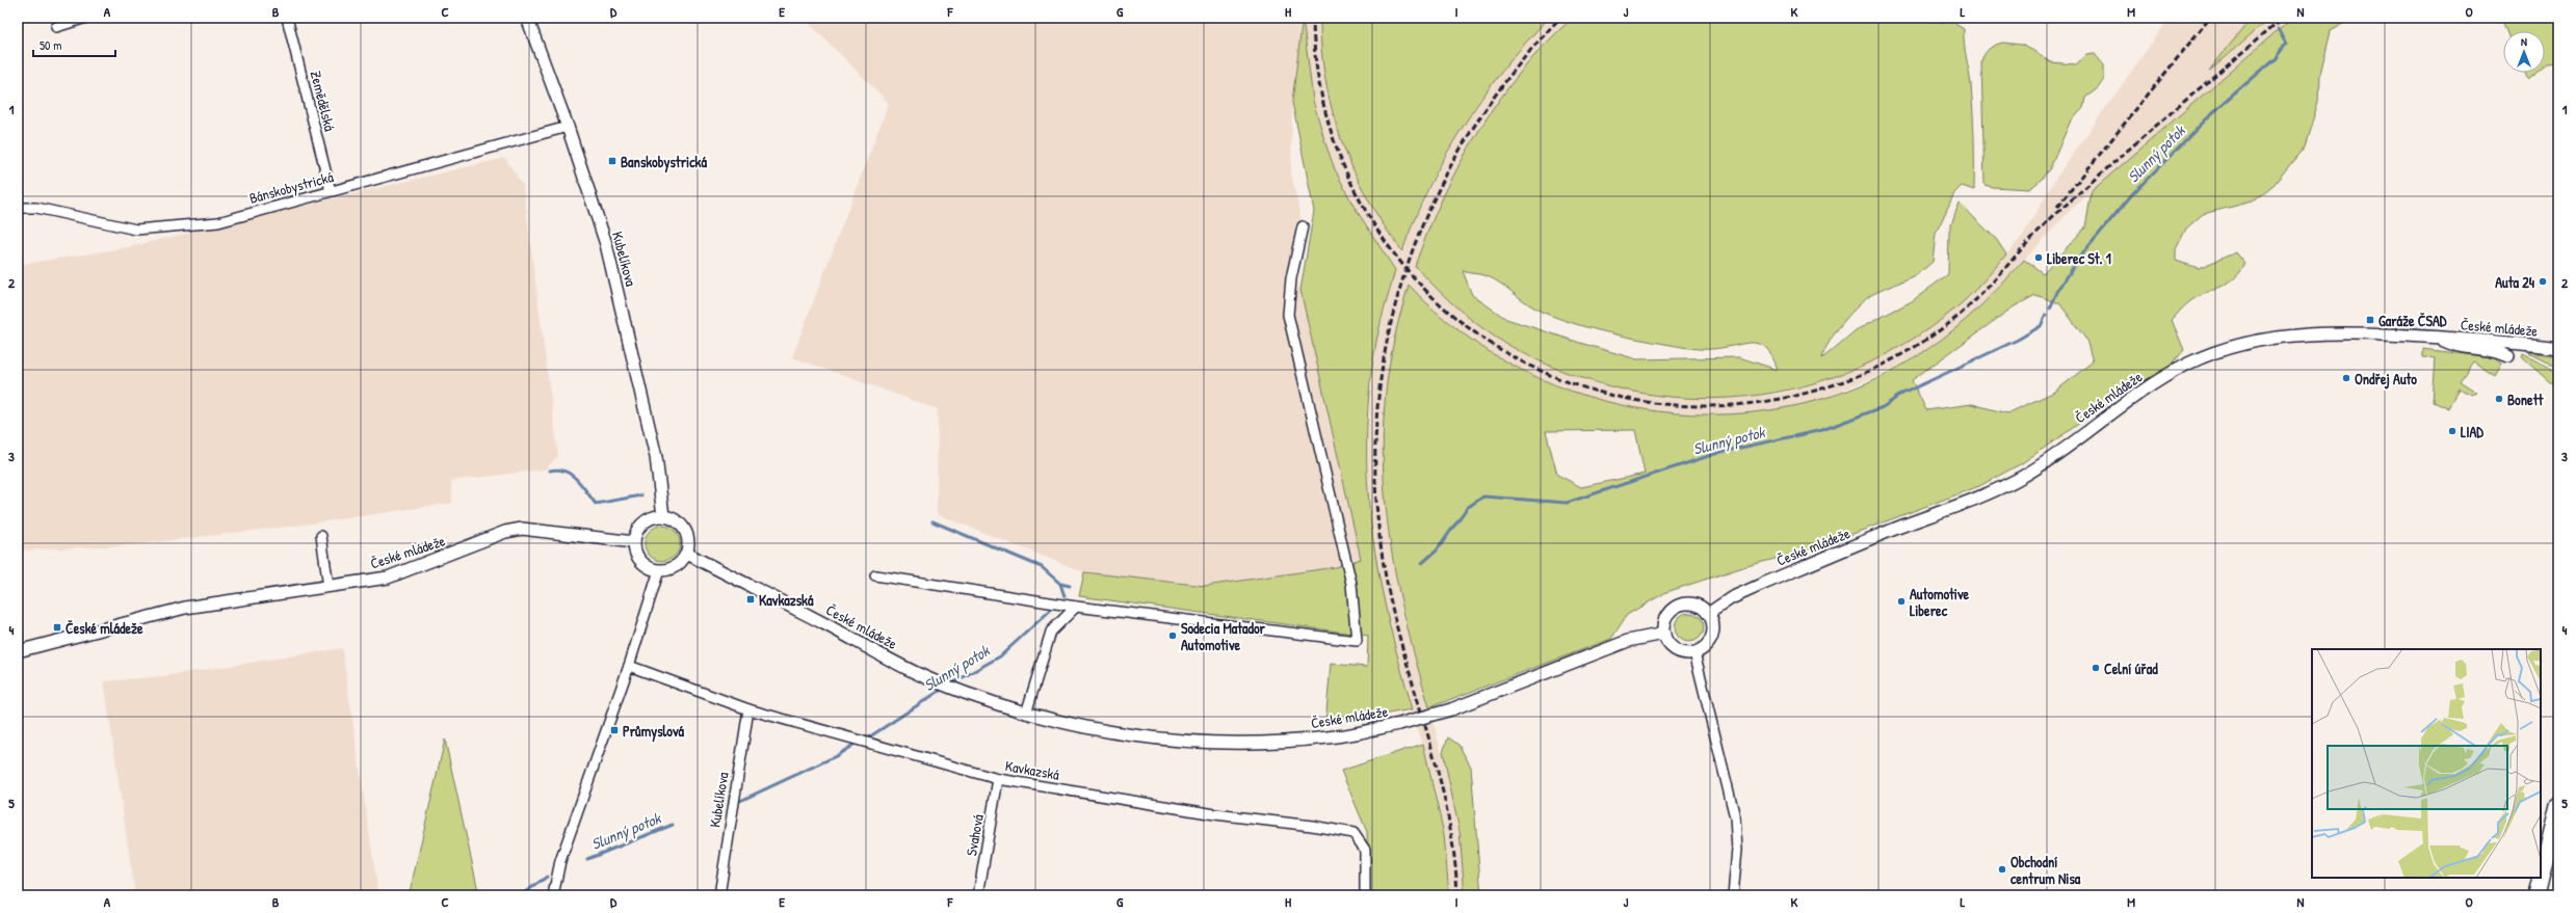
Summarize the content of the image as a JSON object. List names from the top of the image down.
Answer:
{
  "streets": {
    "street": [
      "Zemědělská",
      "Bánskobystrická",
      "Kubelíkova",
      "České mládeže",
      "Kavkazská",
      "Svahová"
    ]
  },
  "crossings": [
    ["Zemědělská", "Bánskobystrická"],
    ["Bánskobystrická", "Kubelíkova"],
    ["Kubelíkova", "České mládeže"],
    ["Kubelíkova", "Kavkazská"],
    ["Kavkazská", "Svahová"]
  ],
  "water": ["Slunný potok"],
  "places": {
    "transit": [
      "Banskobystrická",
      "Garáže ČSAD",
      "Kavkazská",
      "České mládeže",
      "Průmyslová"
    ],
    "other": [
      "Liberec St. 1",
      "Auta 24",
      "Ondřej Auto",
      "Bonett",
      "LIAD",
      "Automotive Liberec",
      "Sodecia Matador Automotive",
      "Celní úřad",
      "Obchodní centrum Nisa"
    ]
  },
  "scale_bar": "50 m",
  "north": "top",
  "grid": {
    "columns": [
      "A",
      "B",
      "C",
      "D",
      "E",
      "F",
      "G",
      "H",
      "I",
      "J",
      "K",
      "L",
      "M",
      "N",
      "O"
    ],
    "rows": [
      "1",
      "2",
      "3",
      "4",
      "5"
    ]
  }
}
